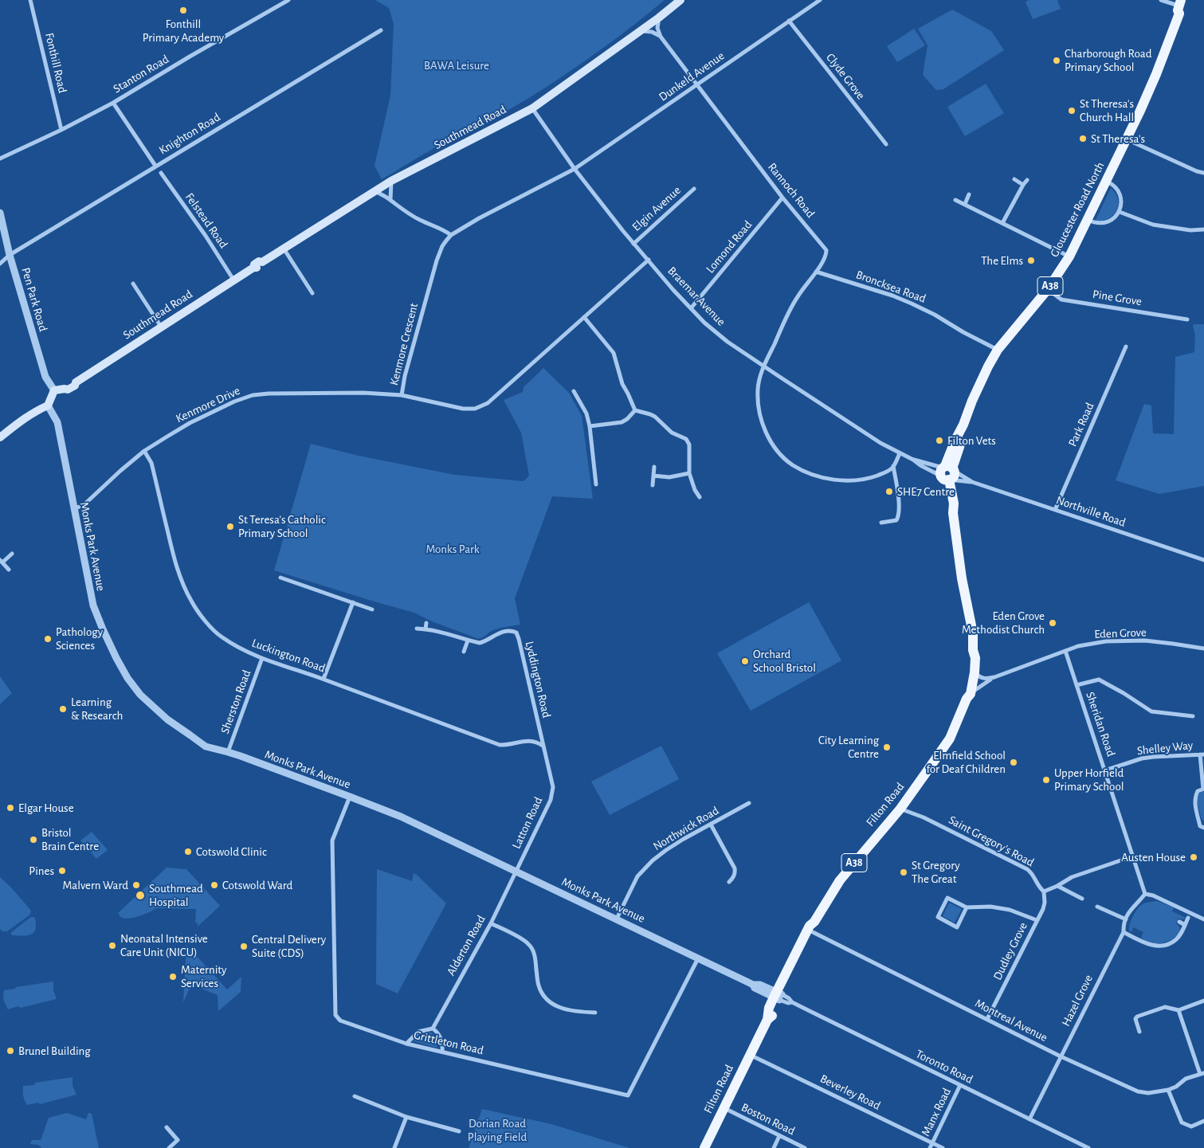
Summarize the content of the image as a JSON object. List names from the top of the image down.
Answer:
{
  "streets": {
    "main road": [
      "Southmead Road",
      "Gloucester Road North",
      "A38",
      "Filton Road"
    ],
    "street": [
      "Fonthill Road",
      "Stanton Road",
      "Dunkeld Avenue",
      "Clyde Grove",
      "Knighton Road",
      "Rannoch Road",
      "Elgin Avenue",
      "Felstead Road",
      "Lomond Road",
      "Broncksea Road",
      "Braemar Avenue",
      "Pine Grove",
      "Pen Park Road",
      "Kenmore Crescent",
      "Kenmore Drive",
      "Park Road",
      "Northville Road",
      "Monks Park Avenue",
      "Eden Grove",
      "Luckington Road",
      "Lyddington Road",
      "Sherston Road",
      "Sheridan Road",
      "Shelley Way",
      "Latton Road",
      "Northwick Road",
      "Saint Gregory's Road",
      "Alderton Road",
      "Dudley Grove",
      "Hazel Grove",
      "Montreal Avenue",
      "Grittleton Road",
      "Toronto Road",
      "Beverley Road",
      "Manx Road",
      "Boston Road"
    ]
  },
  "crossings": [
    ["Fonthill Road", "Stanton Road"],
    ["Dunkeld Avenue", "Clyde Grove"],
    ["Dunkeld Avenue", "Rannoch Road"],
    ["Dunkeld Avenue", "Braemar Avenue"],
    ["Dunkeld Avenue", "Kenmore Crescent"],
    ["Southmead Road", "Felstead Road"],
    ["Southmead Road", "Braemar Avenue"],
    ["Southmead Road", "Pen Park Road"],
    ["Knighton Road", "Pen Park Road"],
    ["Rannoch Road", "Lomond Road"],
    ["Rannoch Road", "Broncksea Road"],
    ["Rannoch Road", "Braemar Avenue"],
    ["Elgin Avenue", "Braemar Avenue"],
    ["Gloucester Road North", "Broncksea Road"],
    ["Gloucester Road North", "Braemar Avenue"],
    ["Gloucester Road North", "Pine Grove"],
    ["Gloucester Road North", "Northville Road"],
    ["Gloucester Road North", "Filton Road"],
    ["Lomond Road", "Braemar Avenue"],
    ["Braemar Avenue", "Kenmore Crescent"],
    ["Braemar Avenue", "Northville Road"],
    ["Braemar Avenue", "Filton Road"],
    ["Kenmore Crescent", "Kenmore Drive"],
    ["Kenmore Drive", "Monks Park Avenue"],
    ["Kenmore Drive", "Luckington Road"],
    ["Park Road", "Northville Road"],
    ["Northville Road", "Filton Road"],
    ["Monks Park Avenue", "Sherston Road"],
    ["Monks Park Avenue", "Filton Road"],
    ["Monks Park Avenue", "Latton Road"],
    ["Monks Park Avenue", "Northwick Road"],
    ["Monks Park Avenue", "Alderton Road"],
    ["Monks Park Avenue", "Grittleton Road"],
    ["Monks Park Avenue", "Toronto Road"],
    ["Eden Grove", "Sheridan Road"],
    ["Eden Grove", "Filton Road"],
    ["Luckington Road", "Lyddington Road"],
    ["Luckington Road", "Sherston Road"],
    ["Lyddington Road", "Latton Road"],
    ["Sheridan Road", "Shelley Way"],
    ["Sheridan Road", "Hazel Grove"],
    ["Filton Road", "Saint Gregory's Road"],
    ["Filton Road", "Montreal Avenue"],
    ["Filton Road", "Toronto Road"],
    ["Filton Road", "Beverley Road"],
    ["Filton Road", "Boston Road"],
    ["Latton Road", "Alderton Road"],
    ["Saint Gregory's Road", "Dudley Grove"],
    ["Dudley Grove", "Montreal Avenue"],
    ["Hazel Grove", "Montreal Avenue"],
    ["Hazel Grove", "Toronto Road"],
    ["Toronto Road", "Manx Road"],
    ["Beverley Road", "Manx Road"]
  ],
  "parks": ["BAWA Leisure", "Monks Park", "Dorian Road Playing Field"],
  "places": [
    "Fonthill Primary Academy",
    "Charborough Road Primary School",
    "St Theresa's Church Hall",
    "St Theresa's",
    "The Elms",
    "Filton Vets",
    "SHE7 Centre",
    "St Teresa's Catholic Primary School",
    "Eden Grove Methodist Church",
    "Pathology Sciences",
    "Orchard School Bristol",
    "Learning & Research",
    "City Learning Centre",
    "Elmfield School for Deaf Children",
    "Upper Horfield Primary School",
    "Elgar House",
    "Bristol Brain Centre",
    "Cotswold Clinic",
    "Austen House",
    "Pines",
    "St Gregory The Great",
    "Malvern Ward",
    "Cotswold Ward",
    "Southmead Hospital",
    "Neonatal Intensive Care Unit (NICU)",
    "Central Delivery Suite (CDS)",
    "Maternity Services",
    "Brunel Building"
  ]
}
